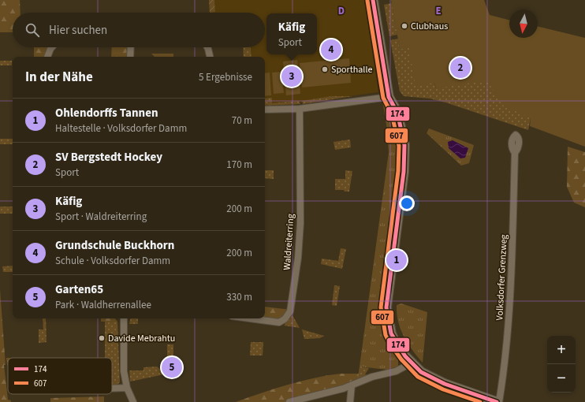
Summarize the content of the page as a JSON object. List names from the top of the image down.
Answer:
{
  "streets": {
    "street": ["Waldreiterring", "Volksdorfer Grenzweg"]
  },
  "places": ["Clubhaus", "Sporthalle", "Davide Mebrahtu"],
  "lines": ["transit line 174", "transit line 607"],
  "legend": ["174", "607"],
  "north": "bottom",
  "page": {
    "search": "Hier suchen",
    "popup": ["Käfig", "Sport"],
    "pins": [
      "4",
      "2",
      "3",
      "1",
      "5"
    ],
    "heading": ["In der Nähe", "5 Ergebnisse"],
    "list": [
      {
        "mark": "1",
        "name": "Ohlendorffs Tannen",
        "note": "Haltestelle · Volksdorfer Damm",
        "value": "70 m"
      },
      {
        "mark": "2",
        "name": "SV Bergstedt Hockey",
        "note": "Sport",
        "value": "170 m"
      },
      {
        "mark": "3",
        "name": "Käfig",
        "note": "Sport · Waldreiterring",
        "value": "200 m"
      },
      {
        "mark": "4",
        "name": "Grundschule Buckhorn",
        "note": "Schule · Volksdorfer Damm",
        "value": "200 m"
      },
      {
        "mark": "5",
        "name": "Garten65",
        "note": "Park · Waldherrenallee",
        "value": "330 m"
      }
    ],
    "map_buttons": ["+", "−"]
  },
  "grid": {
    "columns": ["D", "E"]
  }
}
